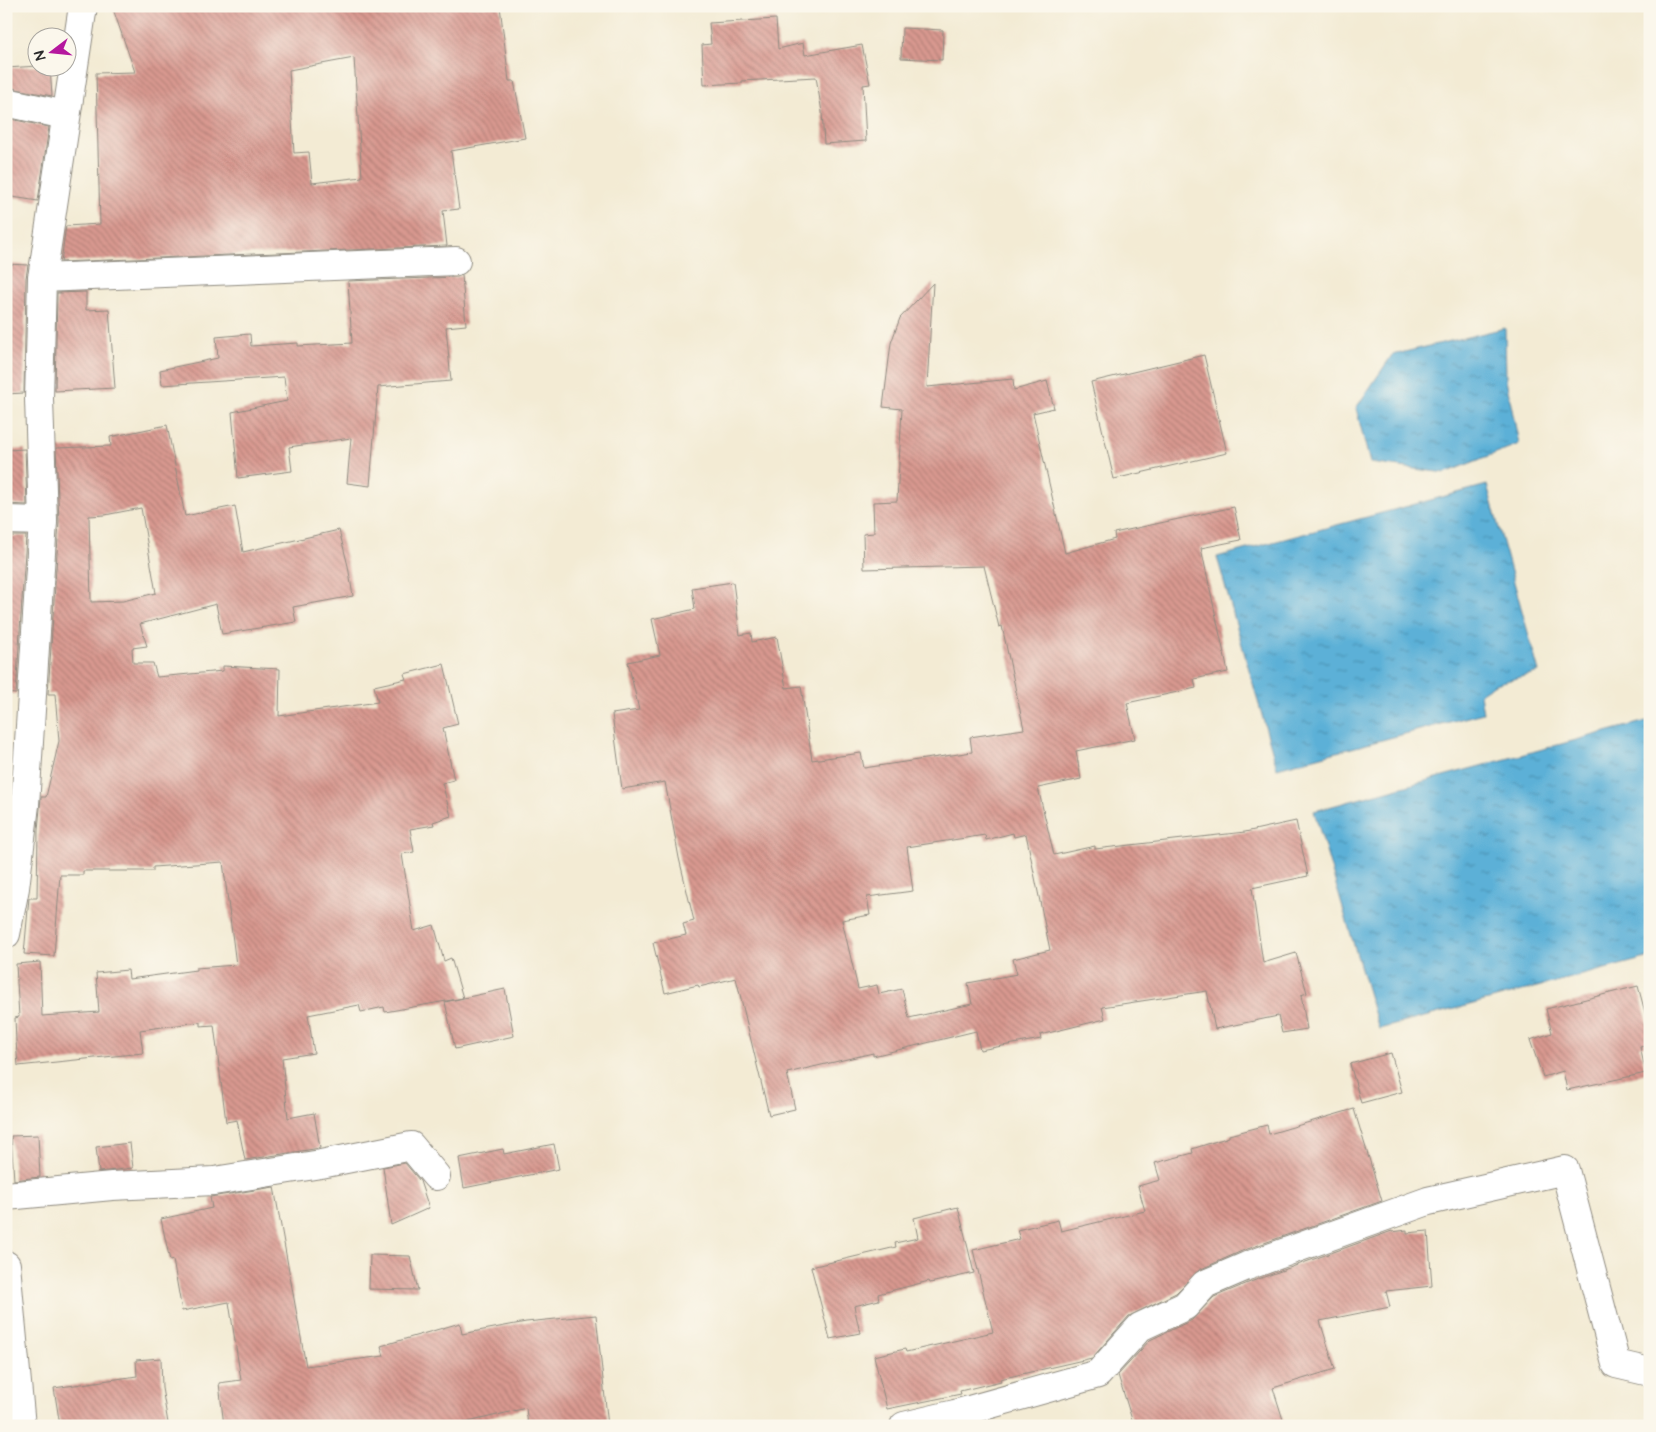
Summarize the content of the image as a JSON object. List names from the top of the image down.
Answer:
{
  "north": "left"
}
